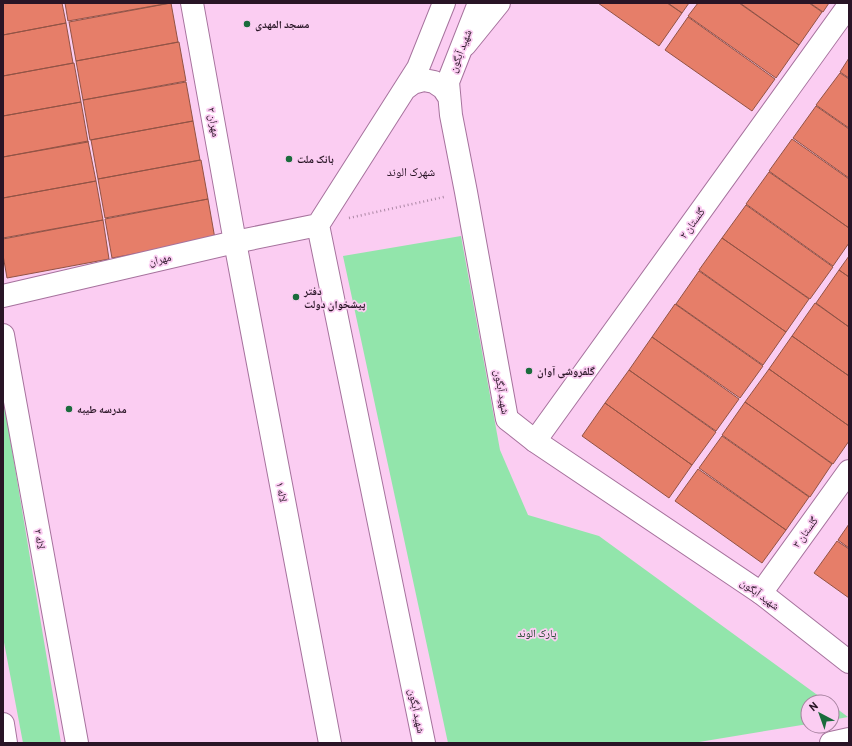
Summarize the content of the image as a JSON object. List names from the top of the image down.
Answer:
{
  "streets": {
    "street": [
      "شهید آبگون",
      "مهران ۲",
      "گلستان ۲",
      "مهران",
      "لاله ۱",
      "گلستان ۳",
      "لاله ۲"
    ]
  },
  "crossings": [
    ["شهید آبگون", "گلستان ۲"],
    ["شهید آبگون", "مهران"],
    ["شهید آبگون", "گلستان ۳"],
    ["مهران ۲", "مهران"],
    ["مهران ۲", "لاله ۱"],
    ["مهران", "لاله ۱"]
  ],
  "districts": ["شهرک الوند"],
  "parks": ["پارک الوند"],
  "places": [
    "مسجد المهدی",
    "بانک ملت",
    "دفتر پیشخوان دولت",
    "گلفروشی آوان",
    "مدرسه طیبه"
  ],
  "north": "top left"
}
